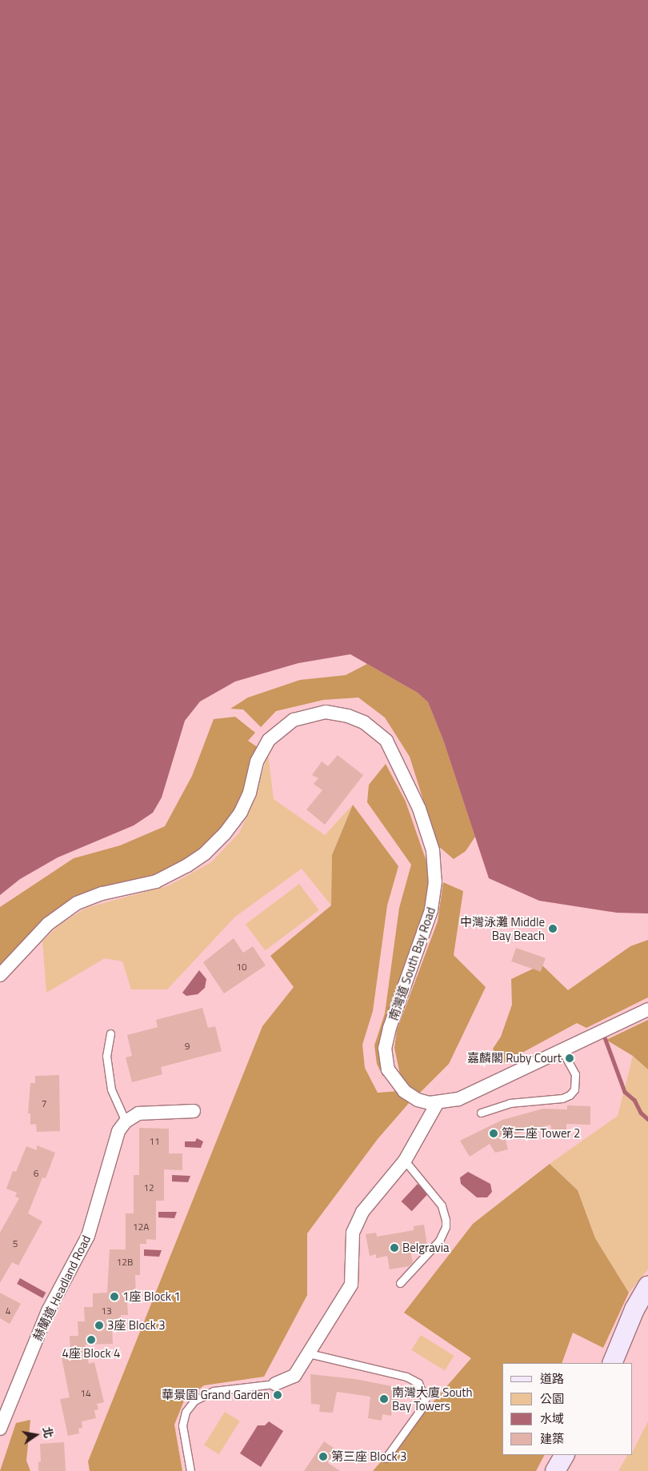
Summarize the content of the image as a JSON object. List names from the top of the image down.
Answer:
{
  "streets": {
    "street": ["南灣道 South Bay Road", "赫蘭道 Headland Road"]
  },
  "places": [
    "中灣泳灘 Middle Bay Beach",
    "嘉麟閣 Ruby Court",
    "第二座 Tower 2",
    "Belgravia",
    "1座 Block 1",
    "3座 Block 3",
    "4座 Block 4",
    "華景園 Grand Garden",
    "南灣大廈 South Bay Towers",
    "第三座 Block 3"
  ],
  "house_numbers": [
    "10",
    "9",
    "7",
    "11",
    "6",
    "12",
    "12A",
    "5",
    "12B",
    "4",
    "13",
    "14"
  ],
  "legend": [
    "道路",
    "公園",
    "水域",
    "建築"
  ],
  "north": "right"
}
